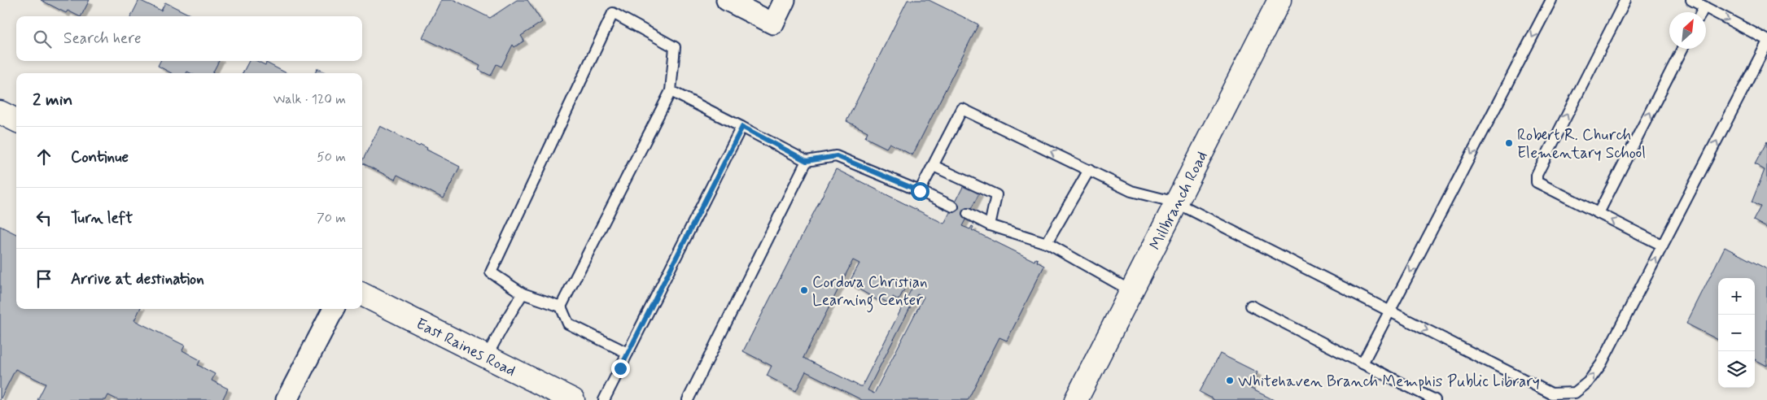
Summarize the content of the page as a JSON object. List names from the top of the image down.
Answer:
{
  "streets": {
    "main road": ["Millbranch Road", "East Raines Road"]
  },
  "places": ["Robert R. Church Elementary School", "Cordova Christian Learning Center", "Whitehaven Branch Memphis Public Library"],
  "north": "top right",
  "page": {
    "search": "Search here",
    "heading": ["2 min", "Walk · 120 m"],
    "list": [
      ["Continue", "50 m"],
      ["Turn left", "70 m"],
      "Arrive at destination"
    ],
    "map_buttons": ["+", "−"]
  }
}
